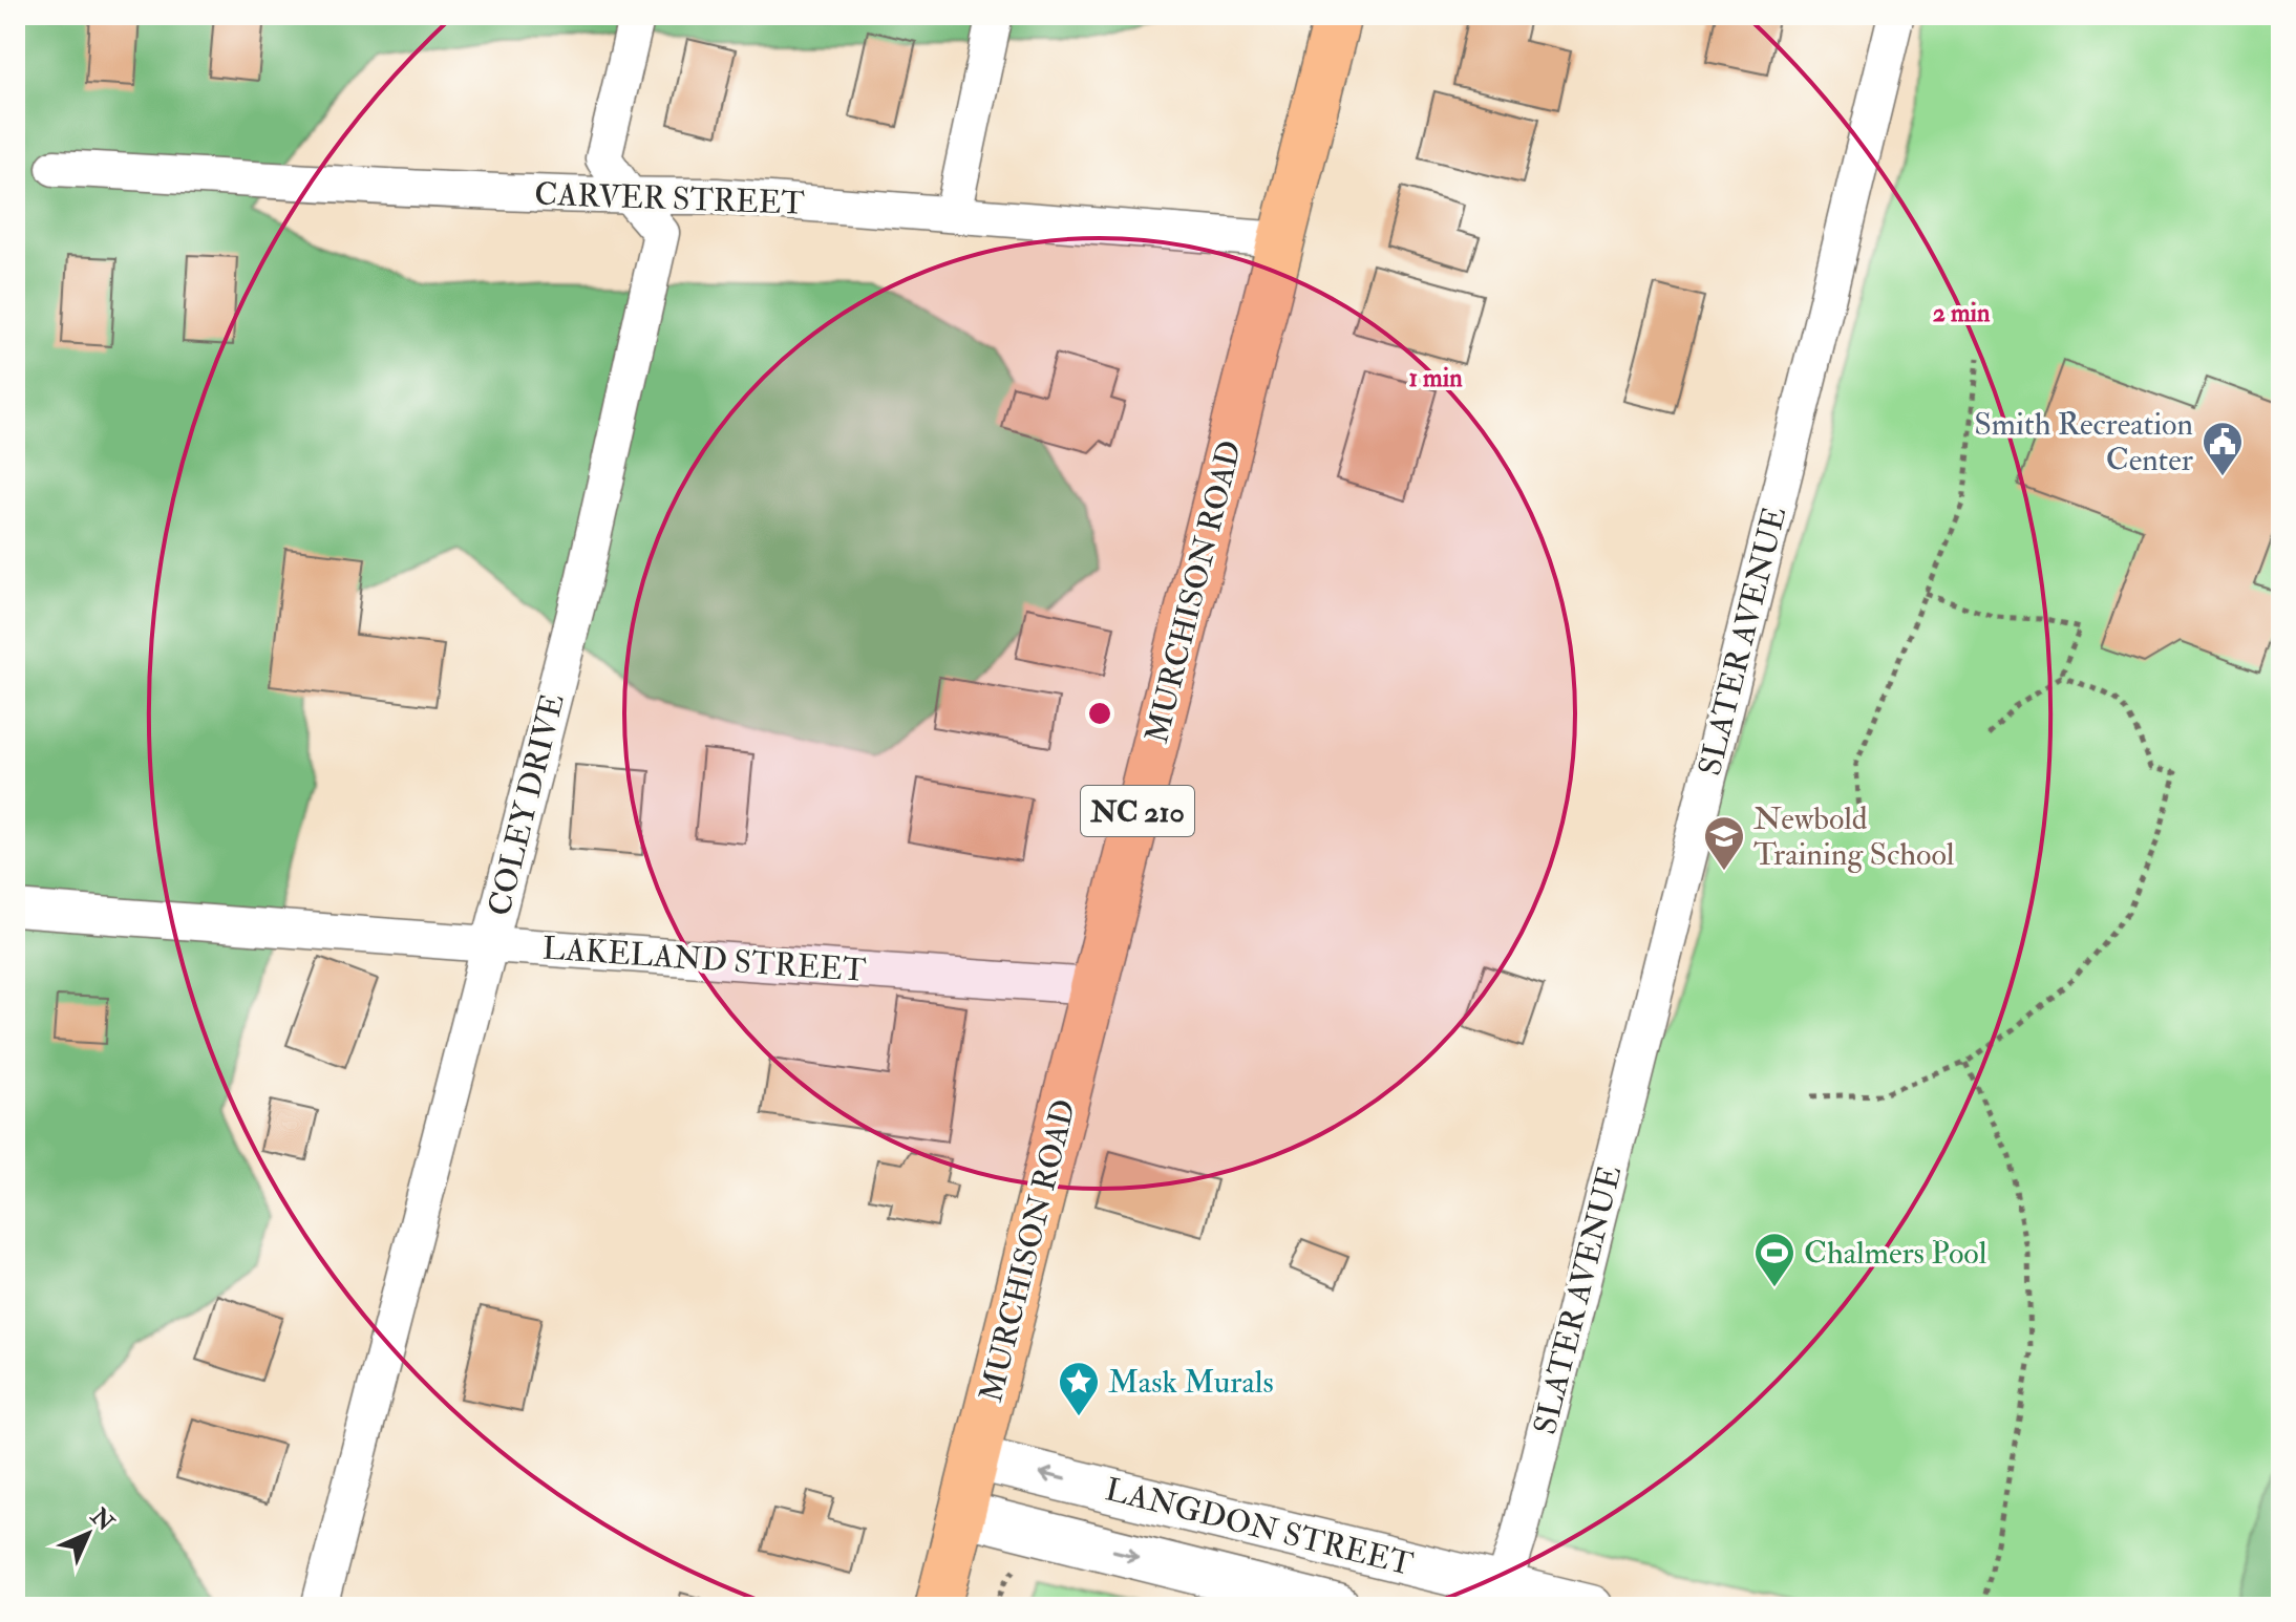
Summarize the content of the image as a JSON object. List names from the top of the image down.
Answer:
{
  "streets": {
    "main road": ["MURCHISON ROAD", "NC 210"],
    "street": [
      "CARVER STREET",
      "SLATER AVENUE",
      "COLEY DRIVE",
      "LAKELAND STREET",
      "LANGDON STREET"
    ]
  },
  "crossings": [
    ["CARVER STREET", "MURCHISON ROAD"],
    ["CARVER STREET", "COLEY DRIVE"],
    ["MURCHISON ROAD", "LAKELAND STREET"],
    ["MURCHISON ROAD", "LANGDON STREET"],
    ["SLATER AVENUE", "LANGDON STREET"],
    ["COLEY DRIVE", "LAKELAND STREET"]
  ],
  "places": {
    "public building": ["Smith Recreation Center"],
    "school or university": ["Newbold Training School"],
    "sports": ["Chalmers Pool"],
    "place": ["Mask Murals"]
  },
  "north": "top right",
  "rings": ["2 min", "1 min"]
}
